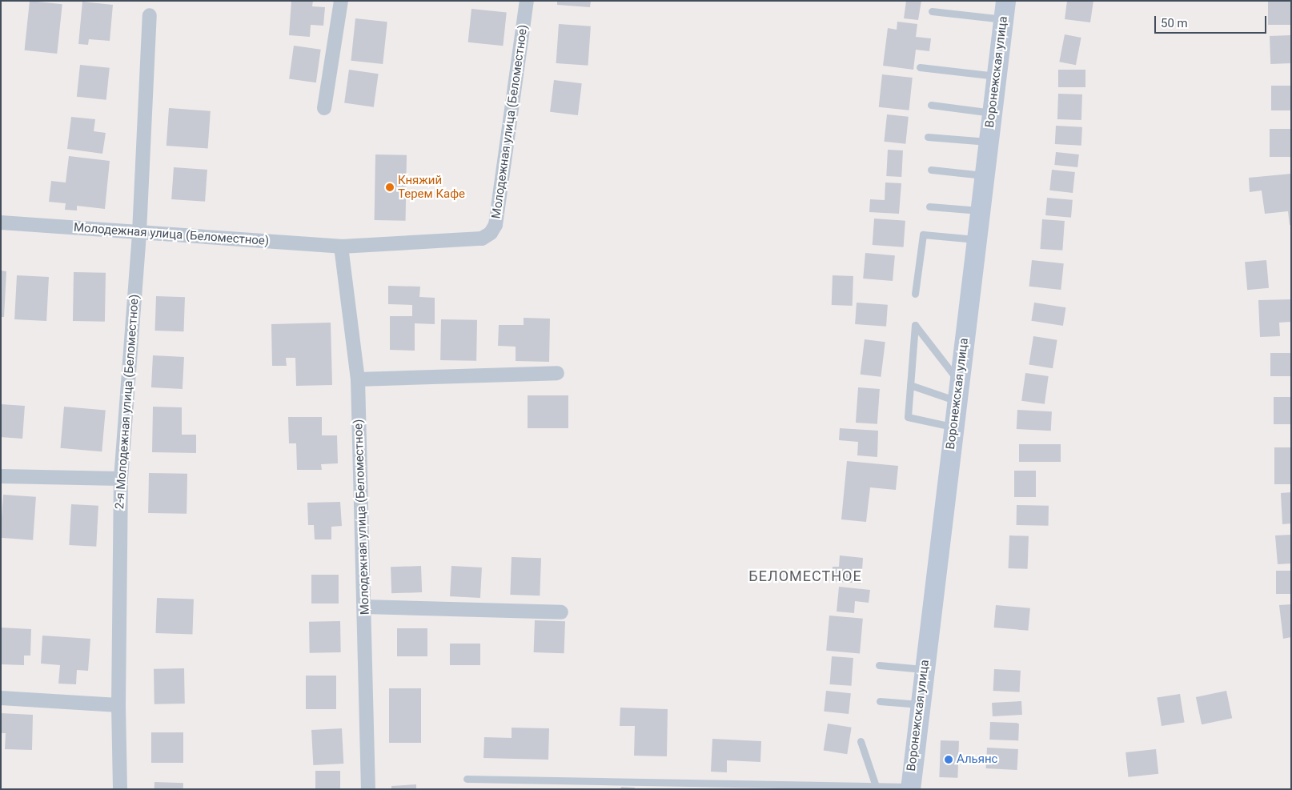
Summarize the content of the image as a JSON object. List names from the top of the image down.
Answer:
{
  "streets": {
    "street": ["Воронежская улица", "Молодежная улица (Беломестное)", "2-я Молодежная улица (Беломестное)"]
  },
  "crossings": [
    ["Молодежная улица (Беломестное)", "2-я Молодежная улица (Беломестное)"]
  ],
  "districts": ["БЕЛОМЕСТНОЕ"],
  "places": ["Княжий Терем Кафе", "Альянс"],
  "scale_bar": "50 m"
}
